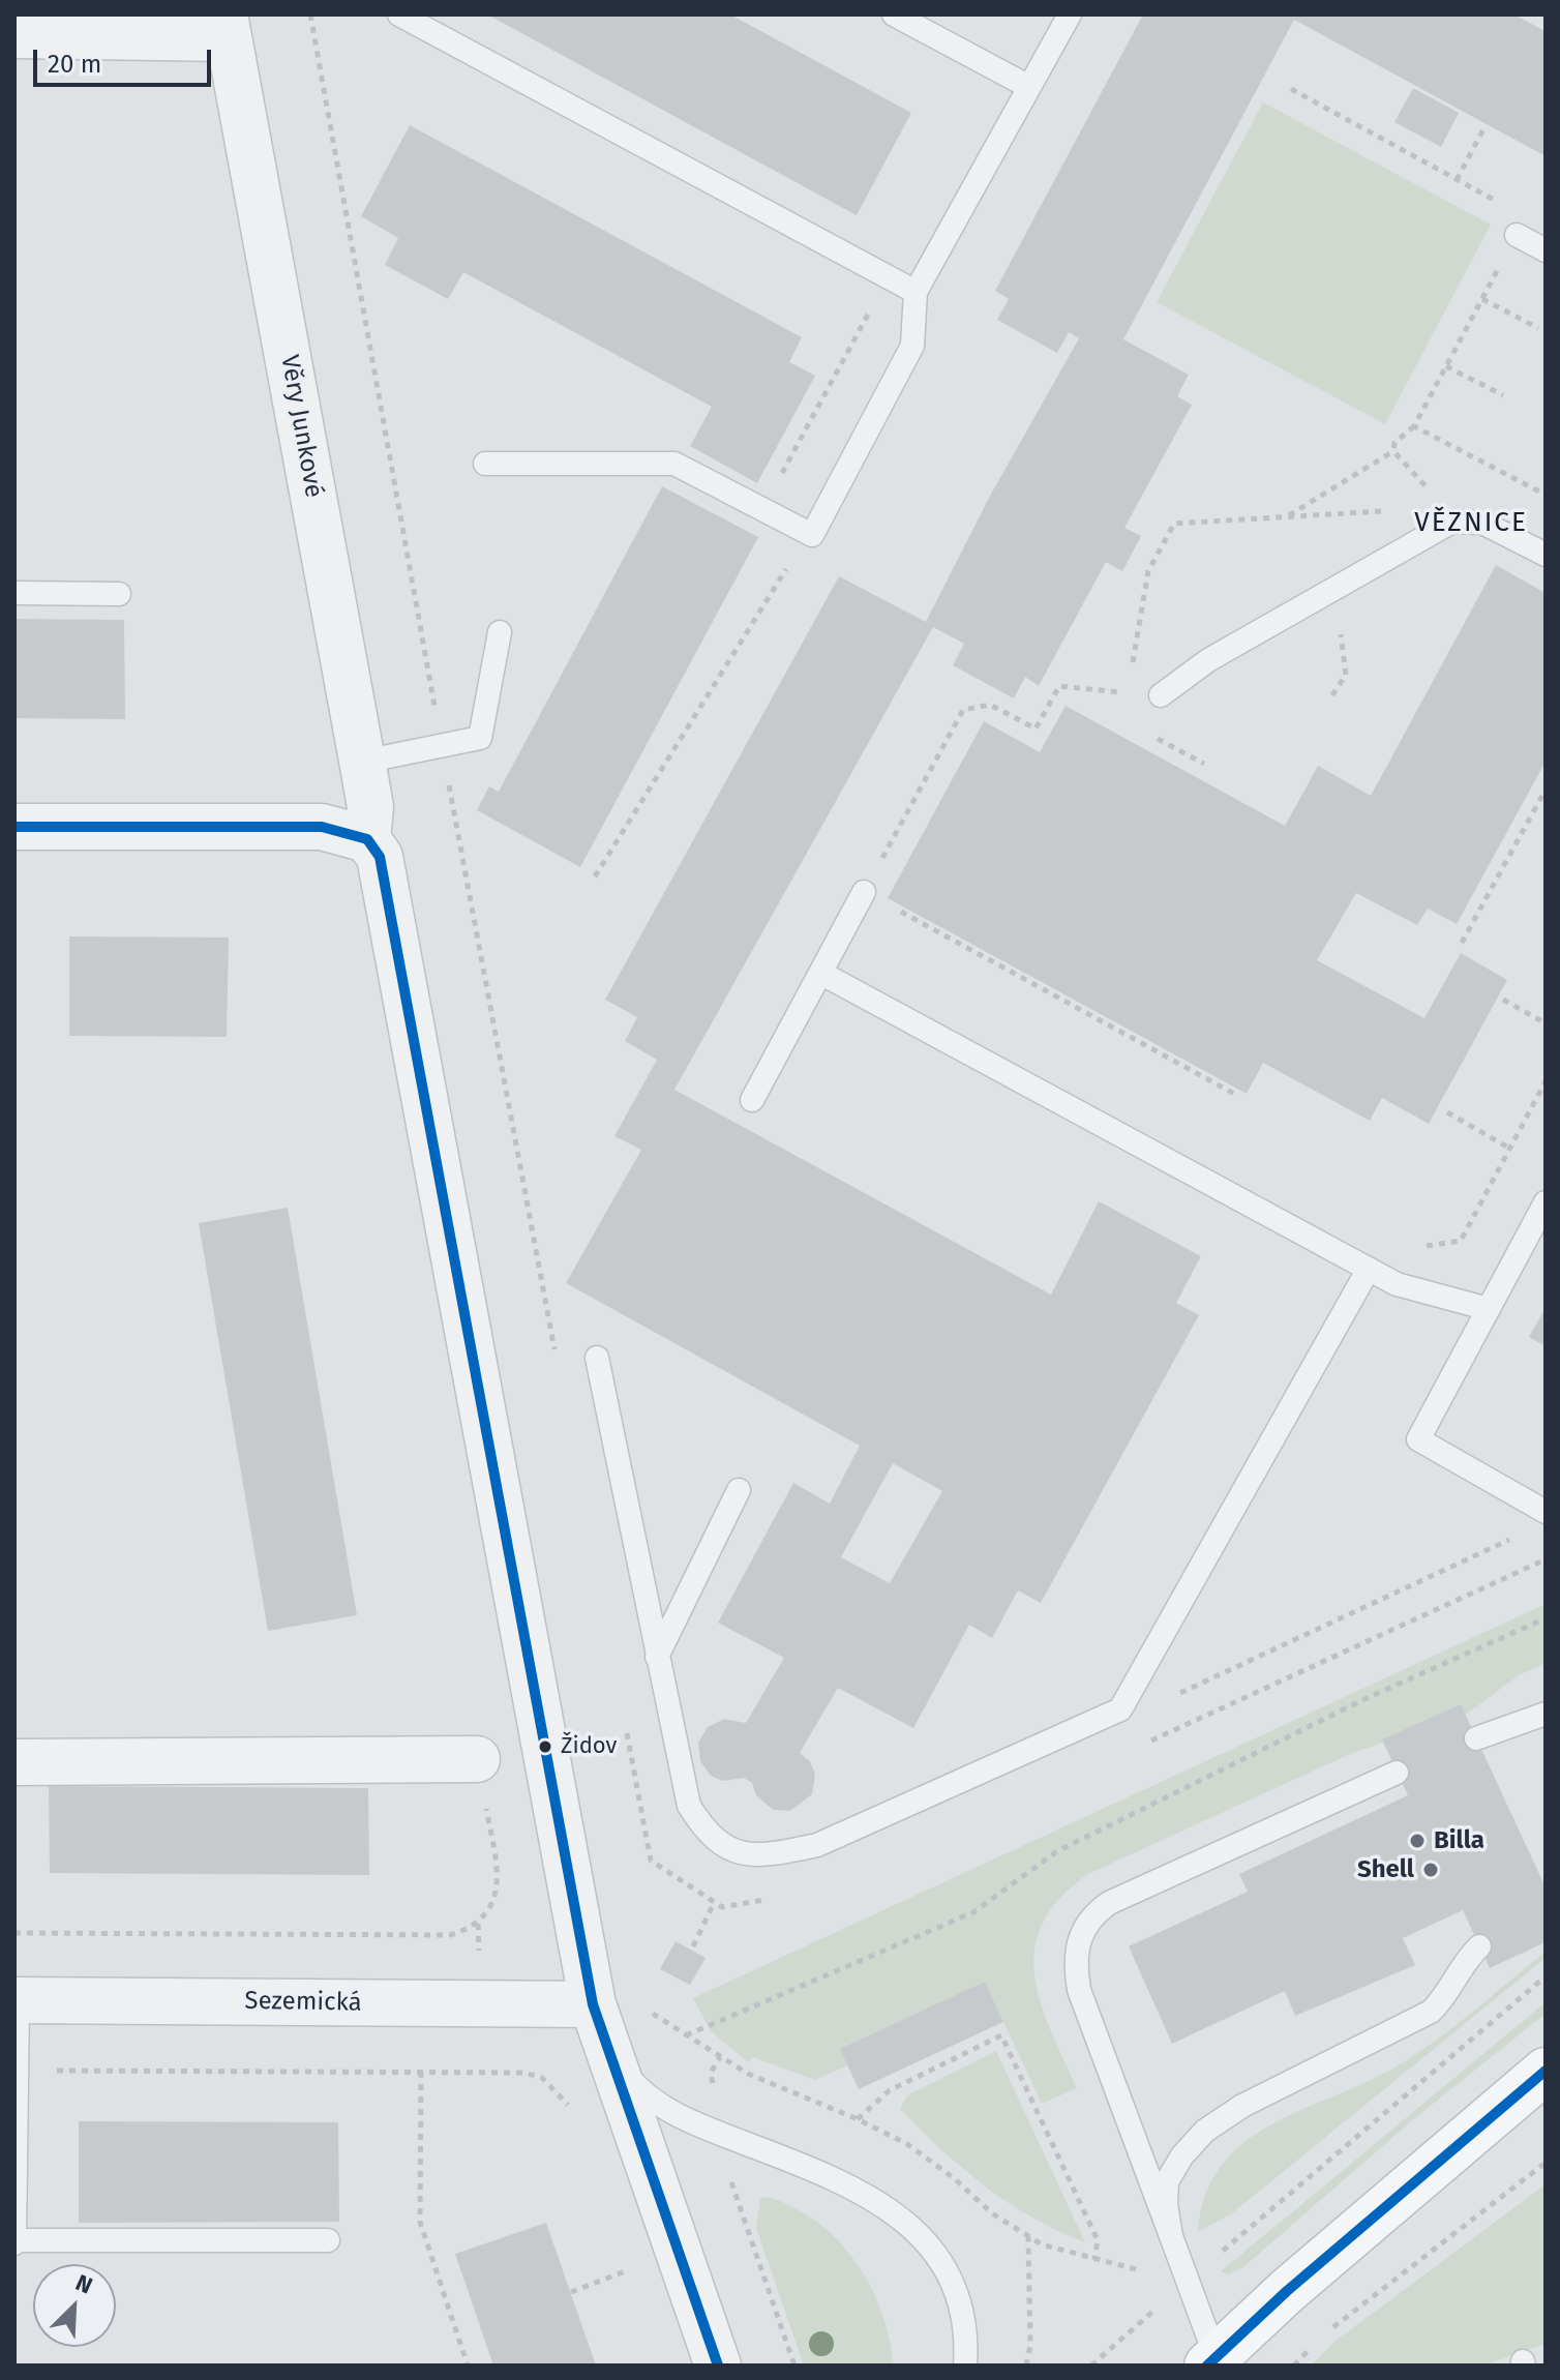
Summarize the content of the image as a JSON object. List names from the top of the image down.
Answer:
{
  "streets": {
    "street": ["Věry Junkové", "Sezemická"]
  },
  "districts": ["VĚZNICE"],
  "places": ["Židov", "Billa", "Shell"],
  "scale_bar": "20 m",
  "north": "top right"
}
